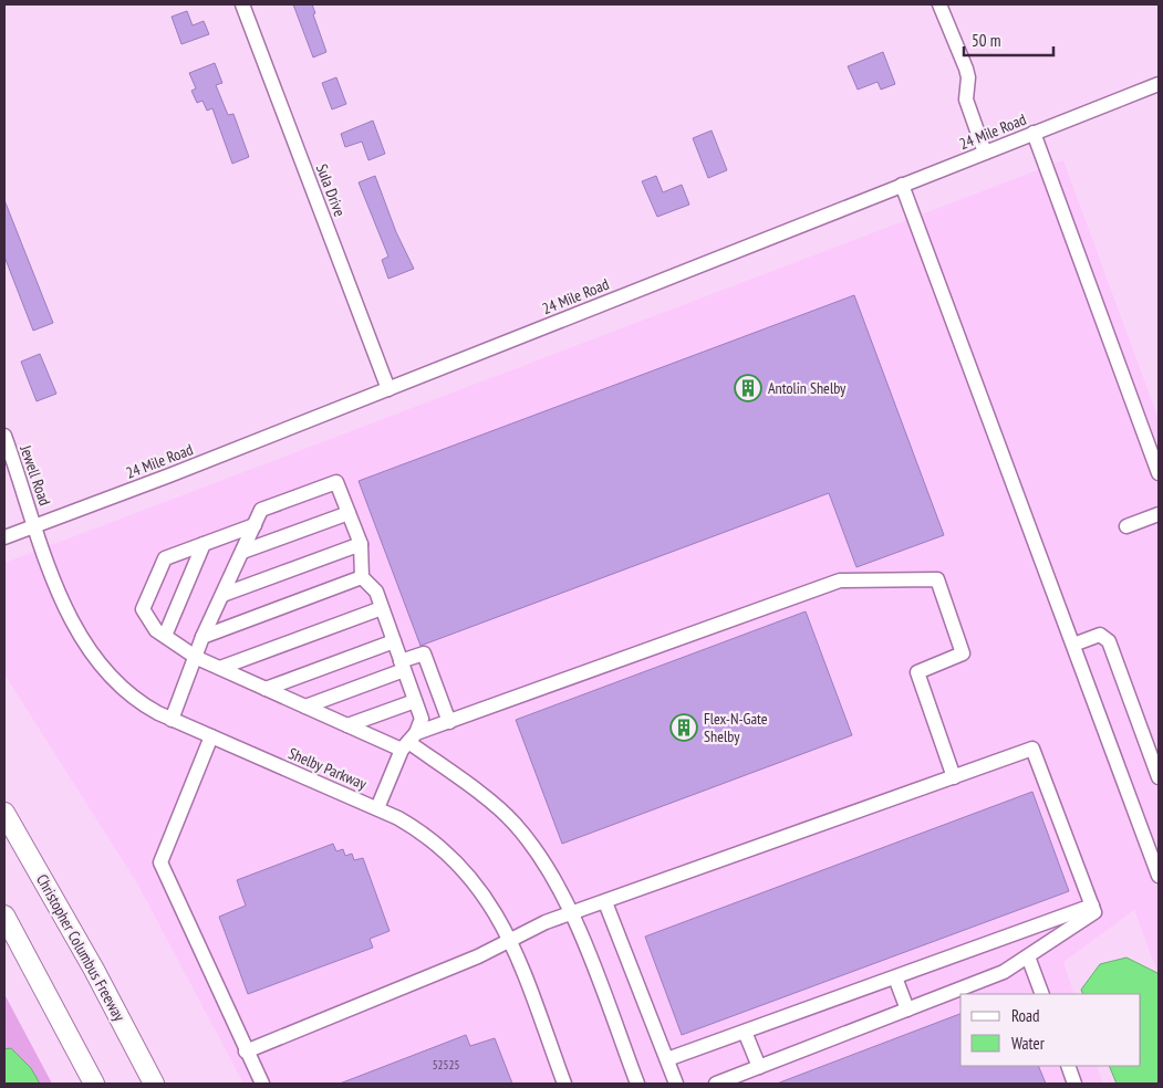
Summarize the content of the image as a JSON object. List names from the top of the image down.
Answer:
{
  "streets": {
    "highway": ["Christopher Columbus Freeway"],
    "street": [
      "24 Mile Road",
      "Sula Drive",
      "Jewell Road",
      "Shelby Parkway"
    ]
  },
  "crossings": [
    ["24 Mile Road", "Sula Drive"],
    ["24 Mile Road", "Jewell Road"],
    ["24 Mile Road", "Shelby Parkway"],
    ["Jewell Road", "Shelby Parkway"]
  ],
  "places": {
    "building": ["Antolin Shelby", "Flex-N-Gate Shelby"]
  },
  "house_numbers": ["52525"],
  "legend": ["Road", "Water"],
  "scale_bar": "50 m"
}
